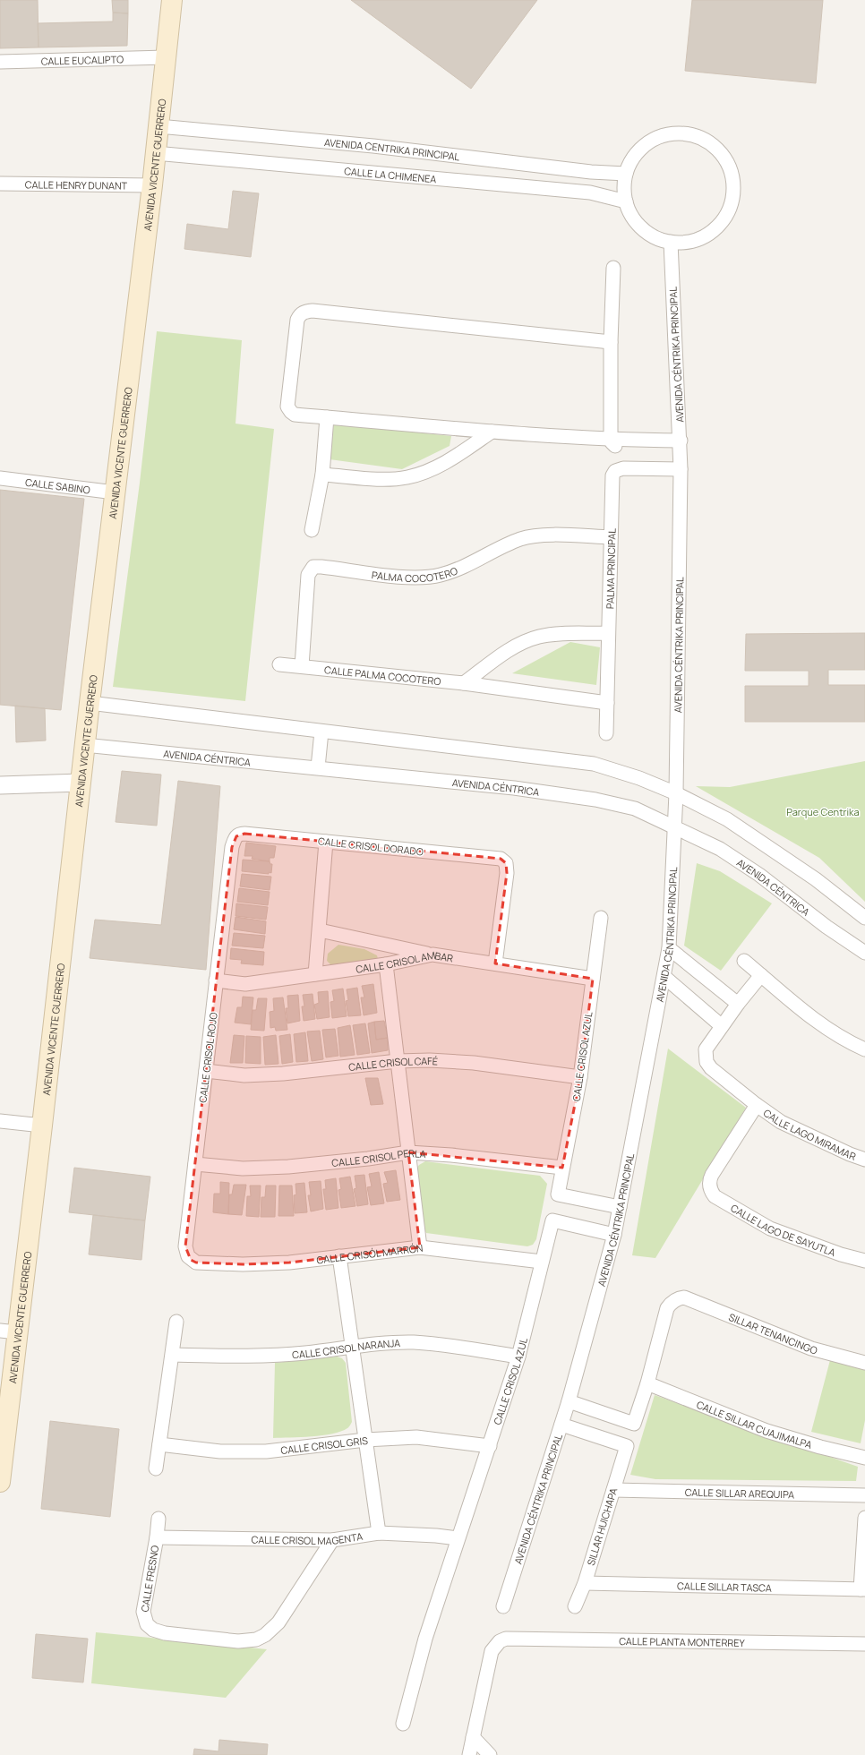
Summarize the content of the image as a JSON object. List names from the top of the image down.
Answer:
{
  "streets": {
    "main road": ["AVENIDA VICENTE GUERRERO"],
    "street": [
      "CALLE EUCALIPTO",
      "AVENIDA CENTRIKA PRINCIPAL",
      "CALLE LA CHIMENEA",
      "CALLE HENRY DUNANT",
      "AVENIDA CÉNTRIKA PRINCIPAL",
      "CALLE SABINO",
      "PALMA PRINCIPAL",
      "PALMA COCOTERO",
      "CALLE PALMA COCOTERO",
      "AVENIDA CÉNTRICA",
      "CALLE CRISOL DORADO",
      "CALLE CRISOL AMBAR",
      "CALLE CRISOL AZUL",
      "CALLE CRISOL ROJO",
      "CALLE CRISOL CAFÉ",
      "CALLE LAGO MIRAMAR",
      "CALLE CRISOL PERLA",
      "CALLE LAGO DE SAYUTLA",
      "CALLE CRISÓL MARRÓN",
      "SILLAR TENANCINGO",
      "CALLE CRISOL NARANJA",
      "CALLE SILLAR CUAJIMALPA",
      "CALLE CRISOL GRIS",
      "CALLE SILLAR AREQUIPA",
      "SILLAR HUICHAPA",
      "CALLE CRISOL MAGENTA",
      "CALLE FRESNO",
      "CALLE SILLAR TASCA",
      "CALLE PLANTA MONTERREY"
    ]
  },
  "crossings": [
    ["CALLE EUCALIPTO", "AVENIDA VICENTE GUERRERO"],
    ["AVENIDA CENTRIKA PRINCIPAL", "AVENIDA VICENTE GUERRERO"],
    ["AVENIDA CENTRIKA PRINCIPAL", "CALLE LA CHIMENEA"],
    ["AVENIDA CENTRIKA PRINCIPAL", "AVENIDA CÉNTRIKA PRINCIPAL"],
    ["AVENIDA VICENTE GUERRERO", "CALLE LA CHIMENEA"],
    ["AVENIDA VICENTE GUERRERO", "CALLE HENRY DUNANT"],
    ["AVENIDA VICENTE GUERRERO", "CALLE SABINO"],
    ["AVENIDA VICENTE GUERRERO", "AVENIDA CÉNTRICA"],
    ["CALLE LA CHIMENEA", "AVENIDA CÉNTRIKA PRINCIPAL"],
    ["AVENIDA CÉNTRIKA PRINCIPAL", "PALMA PRINCIPAL"],
    ["AVENIDA CÉNTRIKA PRINCIPAL", "AVENIDA CÉNTRICA"],
    ["AVENIDA CÉNTRIKA PRINCIPAL", "CALLE CRISOL AZUL"],
    ["AVENIDA CÉNTRIKA PRINCIPAL", "SILLAR HUICHAPA"],
    ["PALMA PRINCIPAL", "PALMA COCOTERO"],
    ["PALMA PRINCIPAL", "CALLE PALMA COCOTERO"],
    ["PALMA COCOTERO", "CALLE PALMA COCOTERO"],
    ["CALLE CRISOL DORADO", "CALLE CRISOL AMBAR"],
    ["CALLE CRISOL DORADO", "CALLE CRISOL ROJO"],
    ["CALLE CRISOL AMBAR", "CALLE CRISOL AZUL"],
    ["CALLE CRISOL AMBAR", "CALLE CRISOL ROJO"],
    ["CALLE CRISOL AZUL", "CALLE CRISOL CAFÉ"],
    ["CALLE CRISOL AZUL", "CALLE CRISOL PERLA"],
    ["CALLE CRISOL AZUL", "CALLE CRISÓL MARRÓN"],
    ["CALLE CRISOL AZUL", "CALLE CRISOL NARANJA"],
    ["CALLE CRISOL AZUL", "CALLE CRISOL GRIS"],
    ["CALLE CRISOL AZUL", "CALLE CRISOL MAGENTA"],
    ["CALLE CRISOL ROJO", "CALLE CRISOL CAFÉ"],
    ["CALLE CRISOL ROJO", "CALLE CRISOL PERLA"],
    ["CALLE CRISOL ROJO", "CALLE CRISÓL MARRÓN"],
    ["CALLE LAGO MIRAMAR", "CALLE LAGO DE SAYUTLA"],
    ["SILLAR TENANCINGO", "CALLE SILLAR CUAJIMALPA"],
    ["CALLE SILLAR AREQUIPA", "SILLAR HUICHAPA"],
    ["SILLAR HUICHAPA", "CALLE SILLAR TASCA"],
    ["CALLE CRISOL MAGENTA", "CALLE FRESNO"]
  ],
  "parks": ["Parque Centrika"]
}
